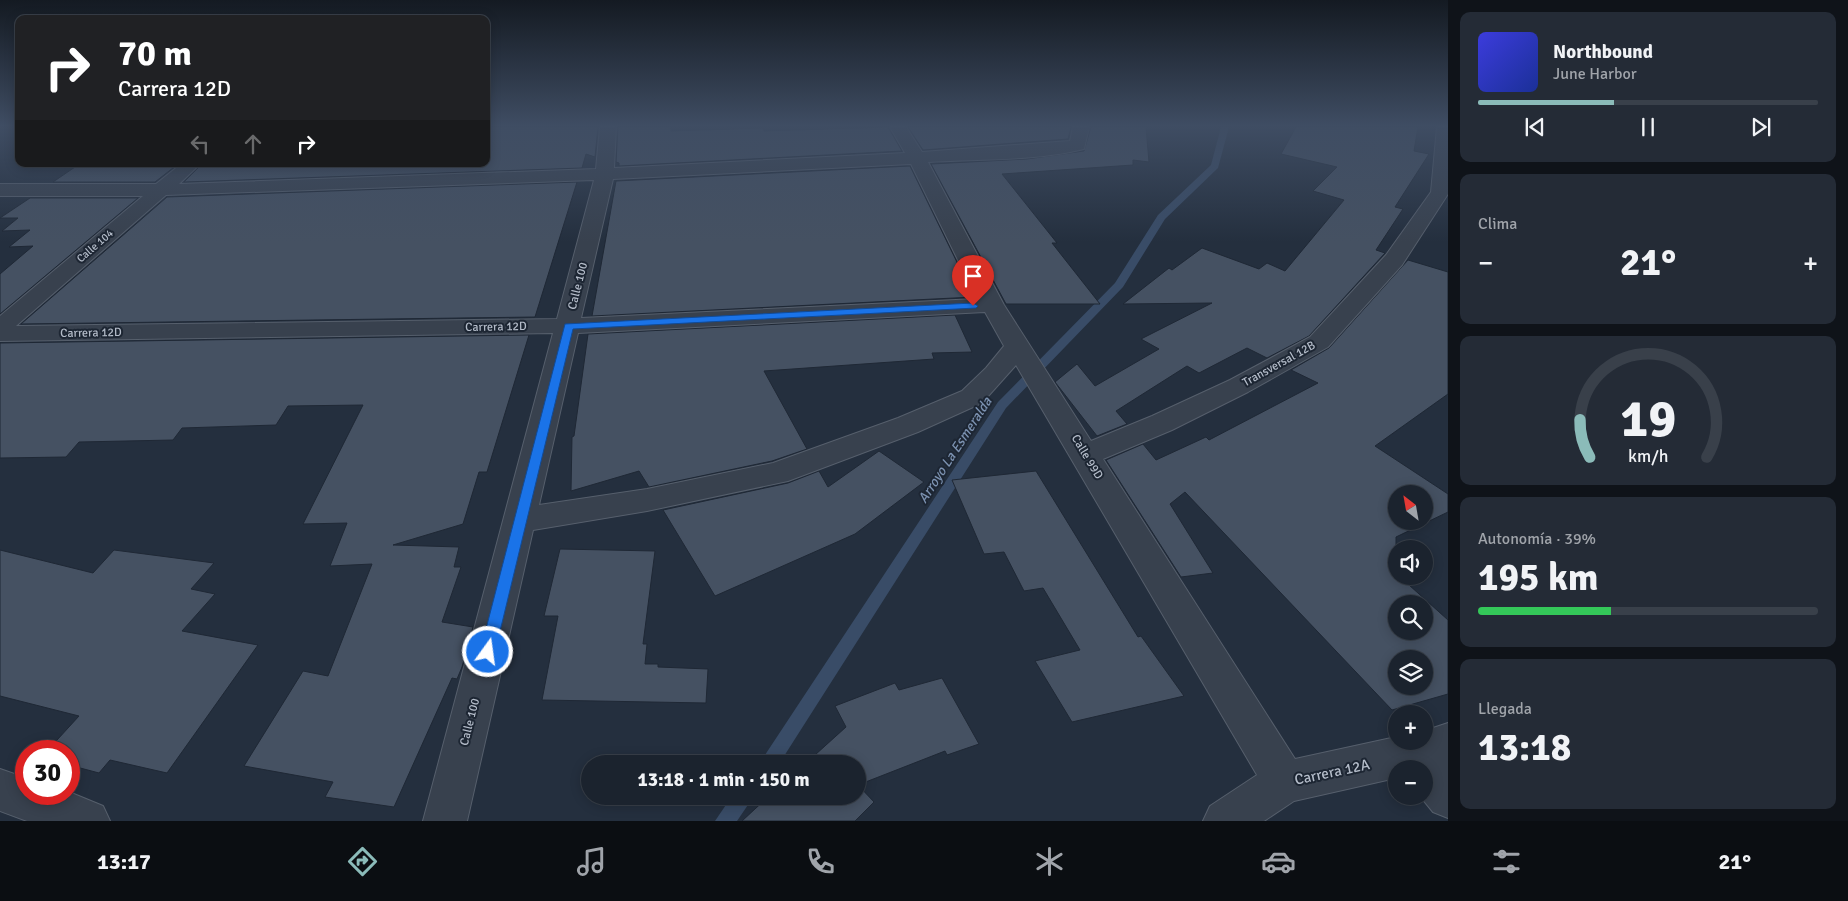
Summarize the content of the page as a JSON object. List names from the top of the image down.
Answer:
{
  "streets": {
    "street": [
      "Calle 104",
      "Calle 100",
      "Carrera 12D",
      "Transversal 12B",
      "Calle 99D",
      "Carrera 12A"
    ]
  },
  "crossings": [
    ["Calle 100", "Carrera 12D"],
    ["Carrera 12D", "Calle 99D"],
    ["Transversal 12B", "Calle 99D"],
    ["Calle 99D", "Carrera 12A"]
  ],
  "water": ["Arroyo La Esmeralda"],
  "north": "top left",
  "page": {
    "turn": ["70 m", "Carrera 12D"],
    "song": ["Northbound", "June Harbor"],
    "tile": [
      "Clima",
      ["Autonomía · 39%", "195 km"],
      ["Llegada", "13:18"]
    ],
    "heat": ["−", "21°", "+"],
    "map_buttons": ["+", "−"],
    "limit": "30",
    "trip": "13:18 · 1 min · 150 m",
    "tabs": ["13:17", "21°"],
    "gauge": ["19", "km/h"]
  }
}
